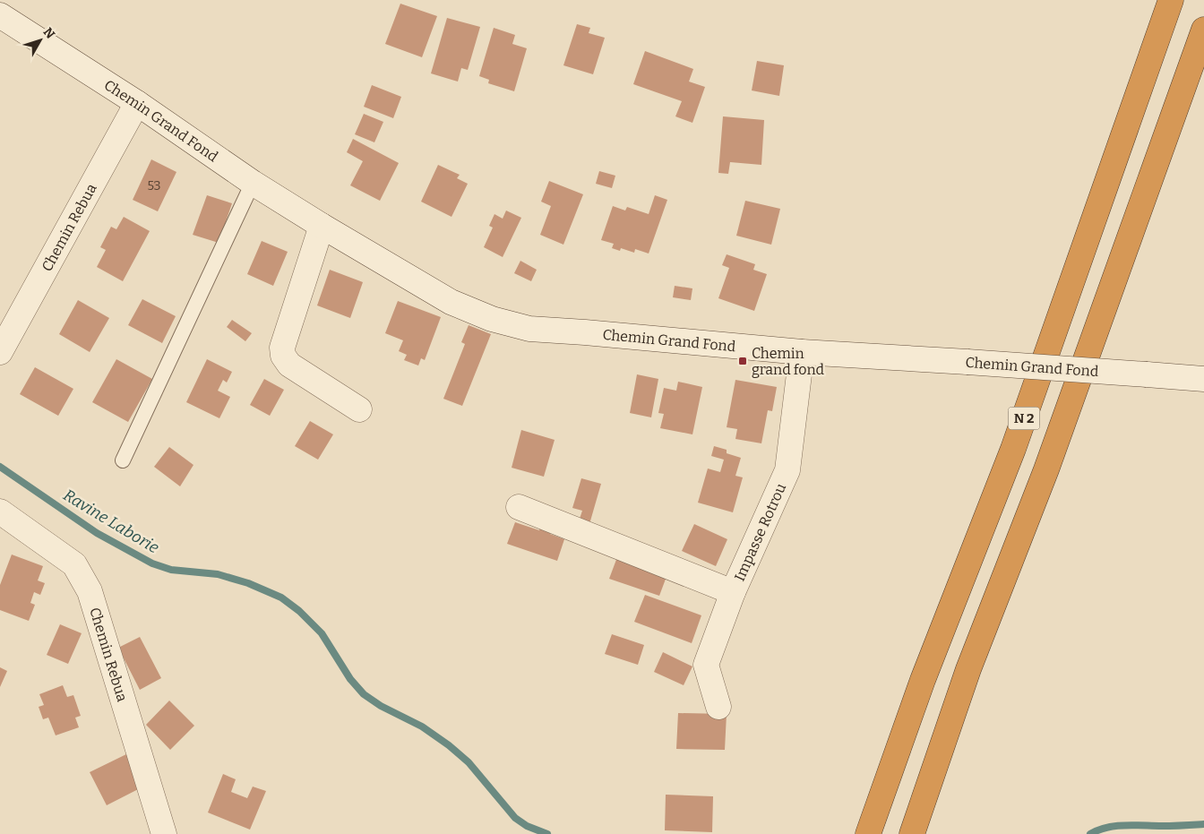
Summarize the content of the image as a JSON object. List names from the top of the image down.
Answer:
{
  "streets": {
    "highway": ["N 2"],
    "street": ["Chemin Grand Fond", "Chemin Rebua", "Impasse Rotrou"]
  },
  "crossings": [
    ["Chemin Grand Fond", "Chemin Rebua"],
    ["Chemin Grand Fond", "Impasse Rotrou"]
  ],
  "water": ["Ravine Laborie"],
  "places": {
    "transit": ["Chemin grand fond"]
  },
  "house_numbers": ["53"],
  "north": "top right"
}
